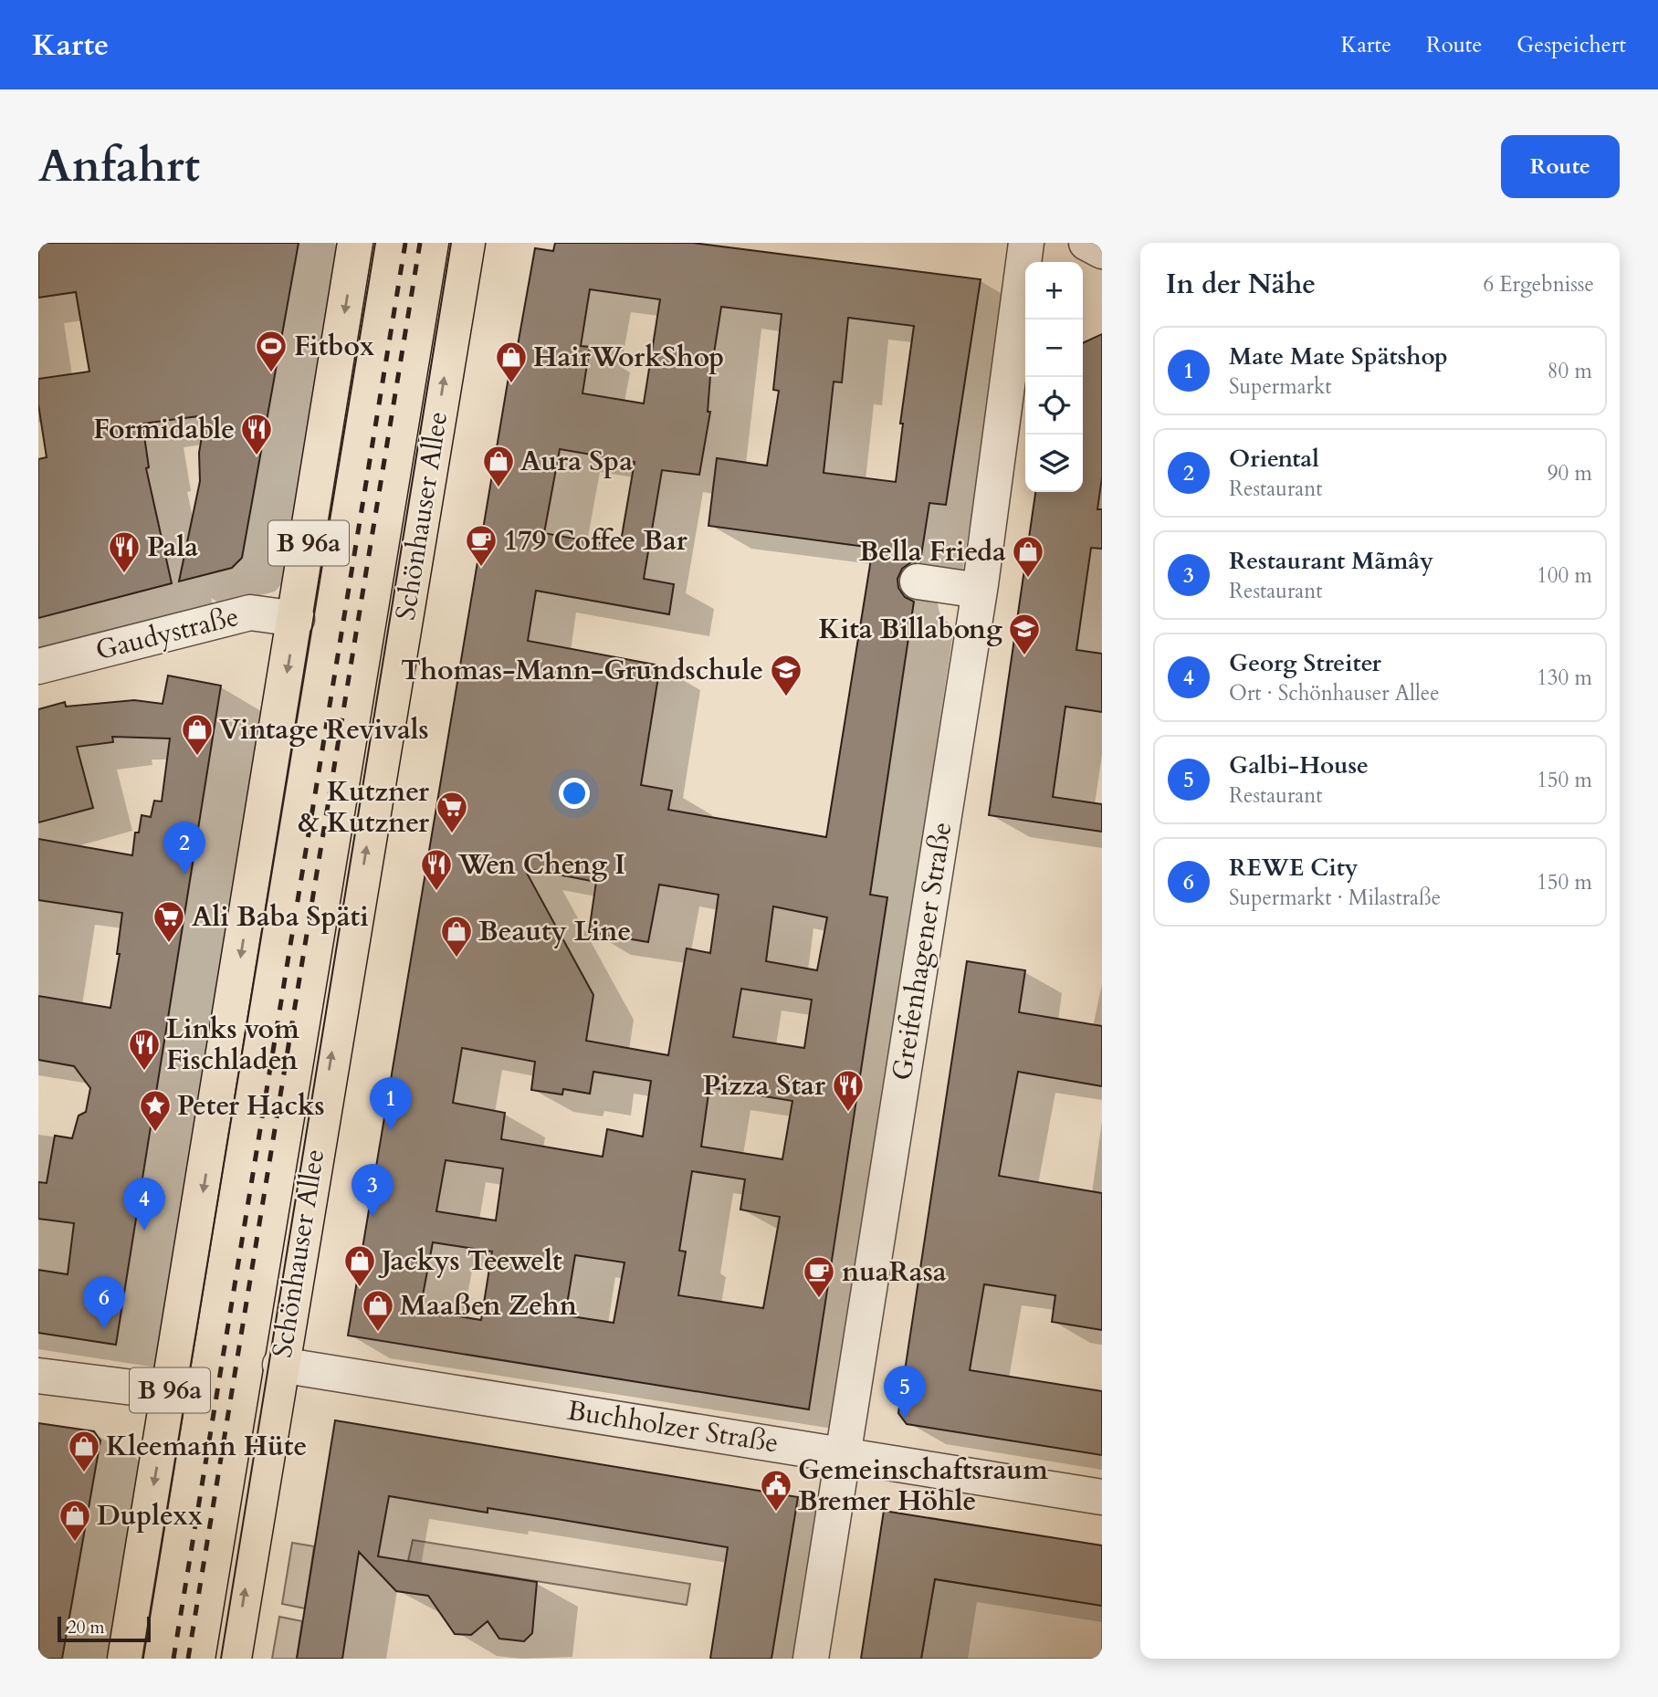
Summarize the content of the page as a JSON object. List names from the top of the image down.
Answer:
{
  "streets": {
    "main road": ["Schönhauser Allee", "B 96a"],
    "street": ["Gaudystraße", "Greifenhagener Straße", "Buchholzer Straße"]
  },
  "crossings": [
    ["Schönhauser Allee", "Buchholzer Straße"],
    ["B 96a", "Gaudystraße"],
    ["Greifenhagener Straße", "Buchholzer Straße"]
  ],
  "places": {
    "sports": ["Fitbox"],
    "shop": [
      "HairWorkShop",
      "Aura Spa",
      "Bella Frieda",
      "Vintage Revivals",
      "Beauty Line",
      "Jackys Teewelt",
      "Maaßen Zehn",
      "Kleemann Hüte",
      "Duplexx"
    ],
    "restaurant": [
      "Formidable",
      "Pala",
      "Wen Cheng I",
      "Links vom Fischladen",
      "Pizza Star"
    ],
    "cafe": ["179 Coffee Bar", "nuaRasa"],
    "school or university": ["Kita Billabong", "Thomas-Mann-Grundschule"],
    "supermarket": ["Kutzner & Kutzner", "Ali Baba Späti"],
    "place": ["Peter Hacks"],
    "public building": ["Gemeinschaftsraum Bremer Höhle"]
  },
  "scale_bar": "20 m",
  "page": {
    "header": "Karte",
    "nav": ["Karte", "Route", "Gespeichert"],
    "buttons": "Route",
    "title": "Anfahrt",
    "heading": ["In der Nähe", "6 Ergebnisse"],
    "map_buttons": ["+", "−"],
    "list": [
      {
        "mark": "1",
        "name": "Mate Mate Spätshop",
        "note": "Supermarkt",
        "value": "80 m"
      },
      {
        "mark": "2",
        "name": "Oriental",
        "note": "Restaurant",
        "value": "90 m"
      },
      {
        "mark": "3",
        "name": "Restaurant Mãmây",
        "note": "Restaurant",
        "value": "100 m"
      },
      {
        "mark": "4",
        "name": "Georg Streiter",
        "note": "Ort · Schönhauser Allee",
        "value": "130 m"
      },
      {
        "mark": "5",
        "name": "Galbi-House",
        "note": "Restaurant",
        "value": "150 m"
      },
      {
        "mark": "6",
        "name": "REWE City",
        "note": "Supermarkt · Milastraße",
        "value": "150 m"
      }
    ],
    "pins": [
      "2",
      "1",
      "3",
      "4",
      "6",
      "5"
    ],
    "scale": "20 m"
  }
}
